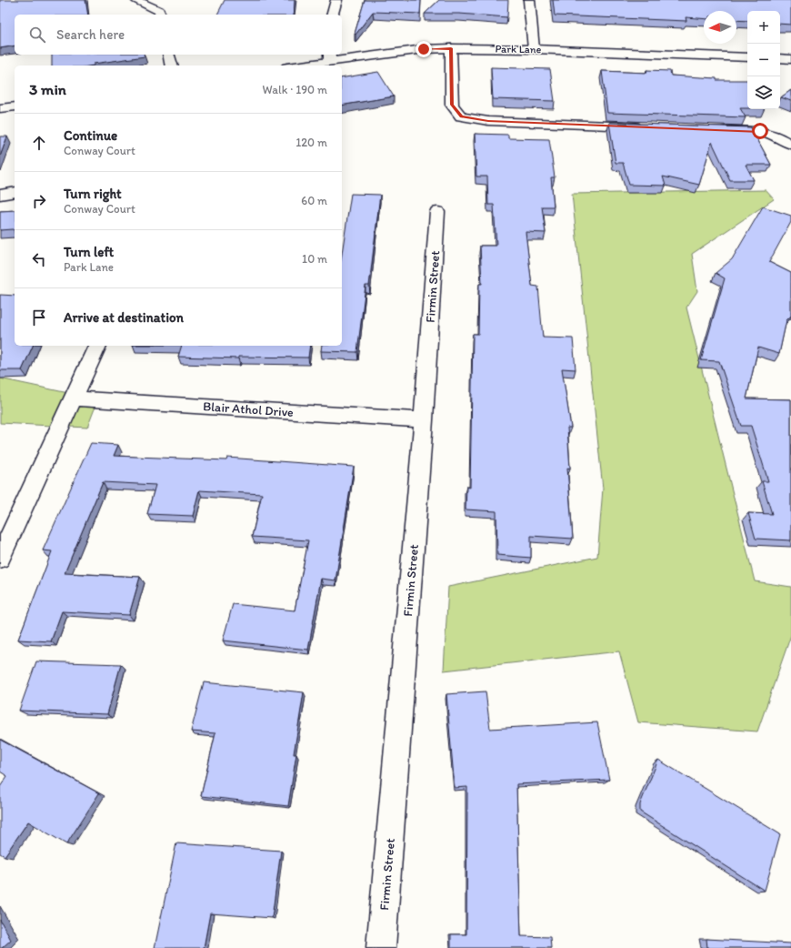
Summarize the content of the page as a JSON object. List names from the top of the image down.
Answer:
{
  "streets": {
    "street": ["Park Lane", "Firmin Street", "Blair Athol Drive"]
  },
  "crossings": [
    ["Firmin Street", "Blair Athol Drive"]
  ],
  "north": "left",
  "page": {
    "map_buttons": ["+", "−"],
    "search": "Search here",
    "heading": ["3 min", "Walk · 190 m"],
    "list": [
      ["Continue", "Conway Court", "120 m"],
      ["Turn right", "Conway Court", "60 m"],
      ["Turn left", "Park Lane", "10 m"],
      "Arrive at destination"
    ]
  }
}
